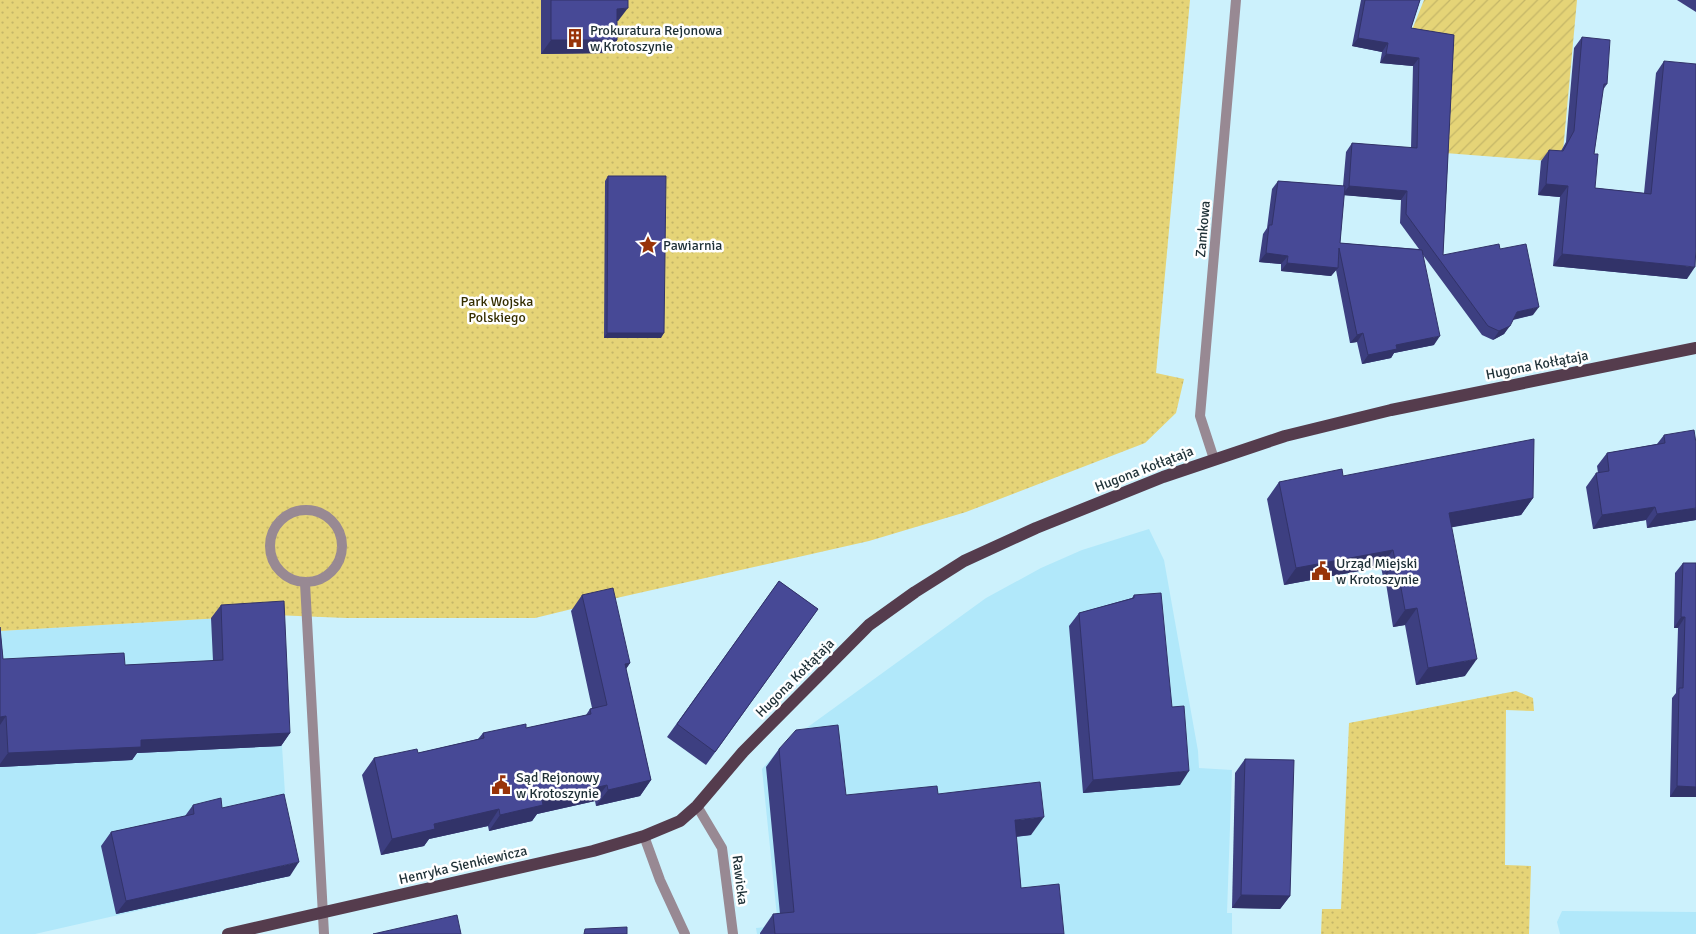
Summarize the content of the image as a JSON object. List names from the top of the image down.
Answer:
{
  "streets": {
    "main road": ["Hugona Kołłątaja", "Henryka Sienkiewicza"],
    "street": ["Zamkowa", "Rawicka"]
  },
  "crossings": [
    ["Zamkowa", "Hugona Kołłątaja"],
    ["Hugona Kołłątaja", "Henryka Sienkiewicza"],
    ["Hugona Kołłątaja", "Rawicka"],
    ["Henryka Sienkiewicza", "Rawicka"]
  ],
  "parks": ["Park Wojska Polskiego"],
  "places": {
    "building": ["Prokuratura Rejonowa w Krotoszynie"],
    "place": ["Pawiarnia"],
    "public building": ["Urząd Miejski w Krotoszynie", "Sąd Rejonowy w Krotoszynie"]
  }
}
